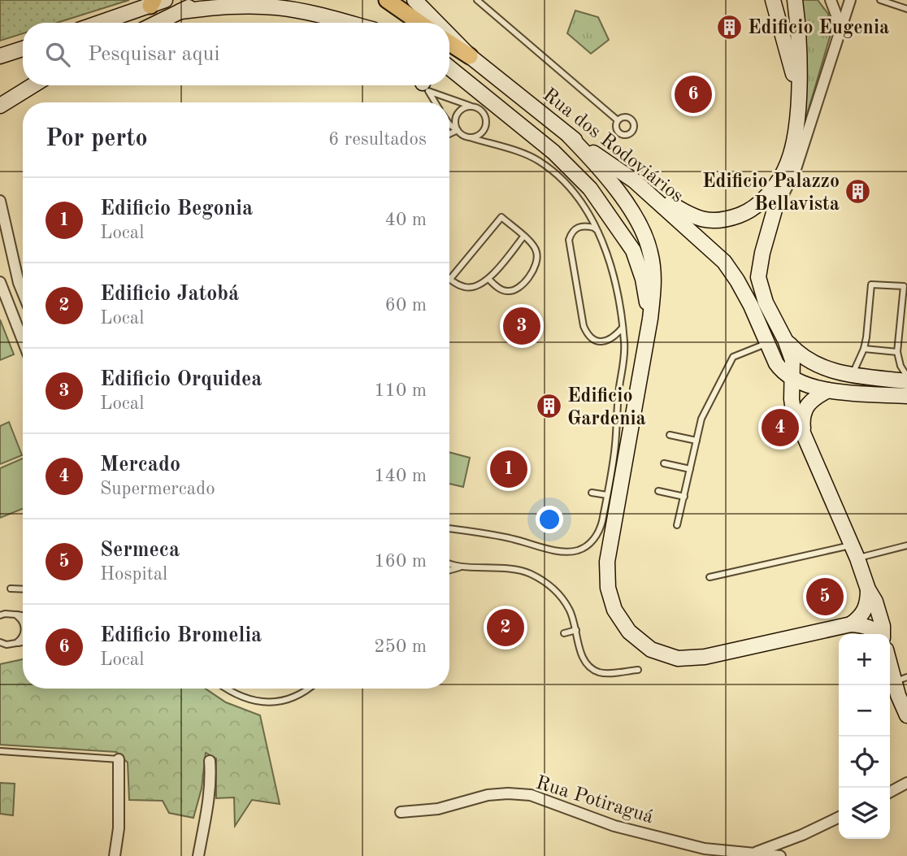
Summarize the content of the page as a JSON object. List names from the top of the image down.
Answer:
{
  "streets": {
    "main road": ["Rua dos Rodoviários"],
    "street": ["Rua Potiraguá"]
  },
  "places": {
    "building": ["Edificio Eugenia", "Edificio Palazzo Bellavista", "Edificio Gardenia"]
  },
  "page": {
    "search": "Pesquisar aqui",
    "pins": [
      "6",
      "3",
      "4",
      "1",
      "5",
      "2"
    ],
    "heading": ["Por perto", "6 resultados"],
    "list": [
      {
        "mark": "1",
        "name": "Edificio Begonia",
        "note": "Local",
        "value": "40 m"
      },
      {
        "mark": "2",
        "name": "Edificio Jatobá",
        "note": "Local",
        "value": "60 m"
      },
      {
        "mark": "3",
        "name": "Edificio Orquidea",
        "note": "Local",
        "value": "110 m"
      },
      {
        "mark": "4",
        "name": "Mercado",
        "note": "Supermercado",
        "value": "140 m"
      },
      {
        "mark": "5",
        "name": "Sermeca",
        "note": "Hospital",
        "value": "160 m"
      },
      {
        "mark": "6",
        "name": "Edificio Bromelia",
        "note": "Local",
        "value": "250 m"
      }
    ],
    "map_buttons": ["+", "−"]
  }
}
